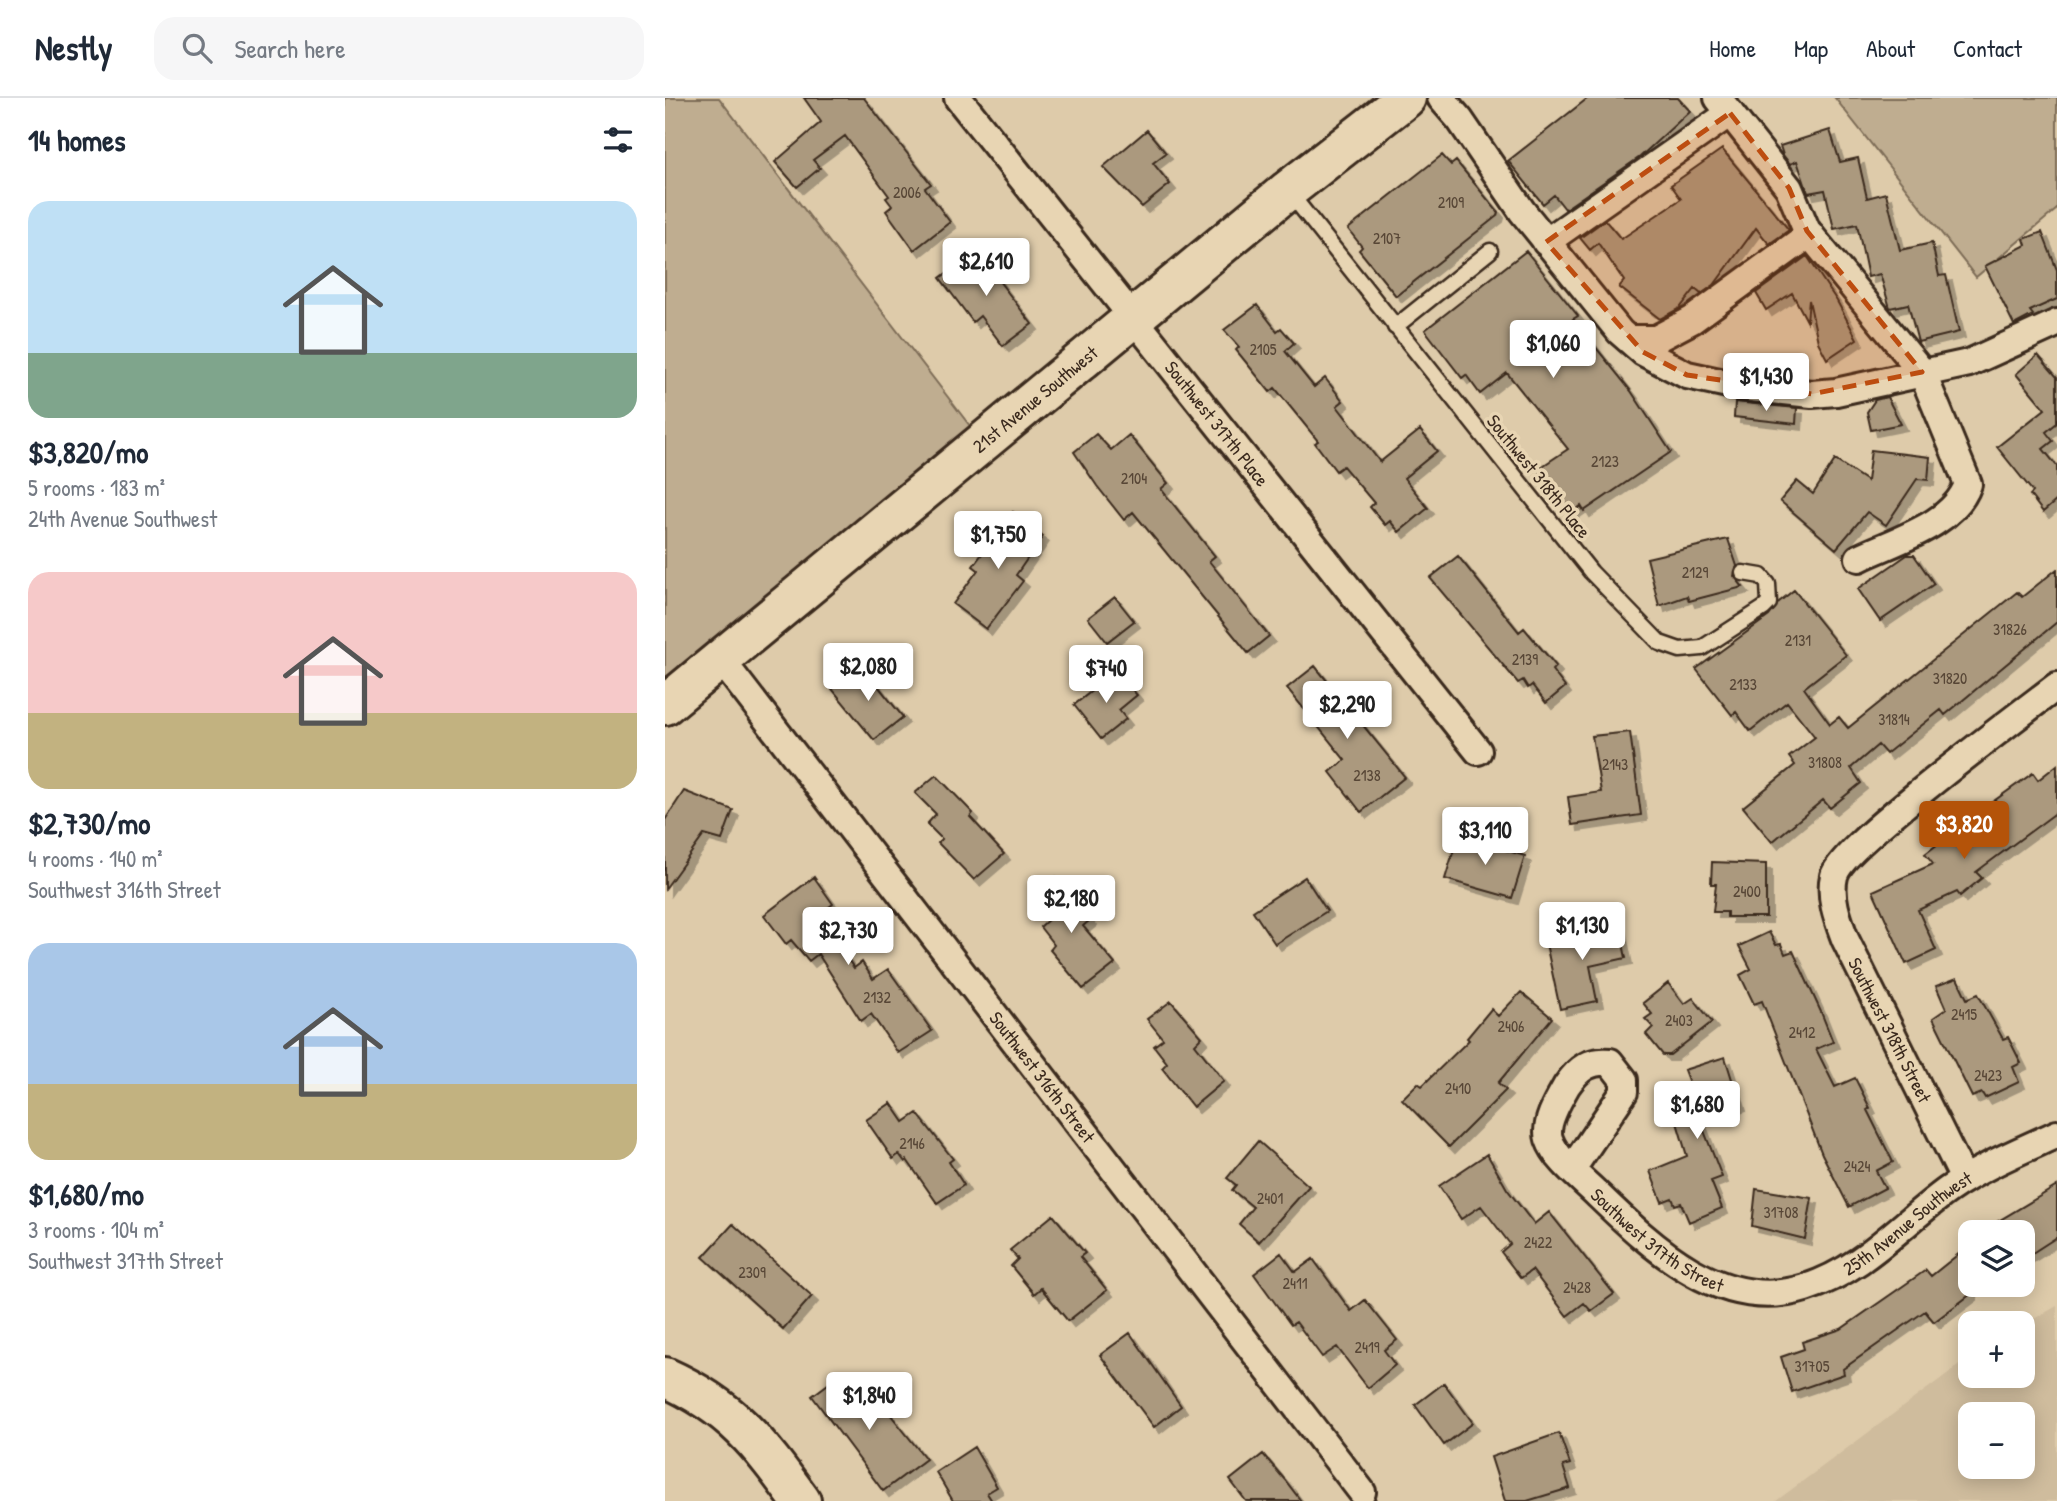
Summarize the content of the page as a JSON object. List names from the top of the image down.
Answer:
{
  "streets": {
    "main road": ["21st Avenue Southwest"],
    "street": [
      "Southwest 317th Place",
      "Southwest 318th Street",
      "Southwest 316th Street",
      "25th Avenue Southwest",
      "Southwest 317th Street"
    ],
    "lane": ["Southwest 318th Place"]
  },
  "crossings": [
    ["21st Avenue Southwest", "Southwest 317th Place"],
    ["21st Avenue Southwest", "Southwest 318th Place"],
    ["21st Avenue Southwest", "Southwest 316th Street"],
    ["Southwest 318th Street", "25th Avenue Southwest"],
    ["25th Avenue Southwest", "Southwest 317th Street"]
  ],
  "house_numbers": [
    "2006",
    "2109",
    "2107",
    "2105",
    "2123",
    "2104",
    "2129",
    "31826",
    "2131",
    "2139",
    "31820",
    "2133",
    "31814",
    "31808",
    "2143",
    "2138",
    "2400",
    "2132",
    "2415",
    "2403",
    "2406",
    "2412",
    "2423",
    "2410",
    "2146",
    "2424",
    "2401",
    "31708",
    "2422",
    "2309",
    "2411",
    "2428",
    "2419",
    "31705"
  ],
  "page": {
    "header": "Nestly",
    "search": "Search here",
    "nav": [
      "Home",
      "Map",
      "About",
      "Contact"
    ],
    "heading": "14 homes",
    "list": [
      {
        "name": "$3,820/mo",
        "note": "5 rooms · 183 m² · 24th Avenue Southwest"
      },
      {
        "name": "$2,730/mo",
        "note": "4 rooms · 140 m² · Southwest 316th Street"
      },
      {
        "name": "$1,680/mo",
        "note": "3 rooms · 104 m² · Southwest 317th Street"
      }
    ],
    "price": [
      "$2,610",
      "$1,060",
      "$1,430",
      "$1,750",
      "$2,080",
      "$740",
      "$2,290",
      "$3,820",
      "$3,110",
      "$2,180",
      "$1,130",
      "$2,730",
      "$1,680",
      "$1,840"
    ],
    "map_buttons": ["+", "−"]
  }
}
